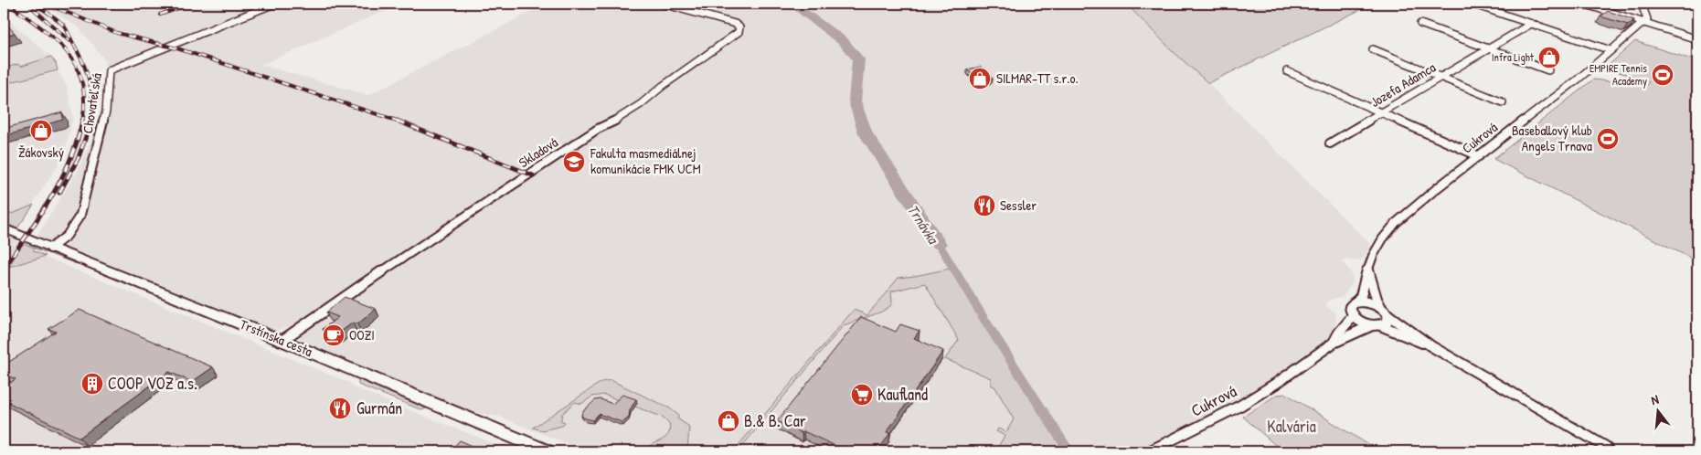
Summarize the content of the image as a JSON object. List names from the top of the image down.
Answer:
{
  "streets": {
    "main road": ["Trstínska cesta"],
    "street": [
      "Jozefa Adamca",
      "Chovateľská",
      "Cukrová",
      "Skladová"
    ]
  },
  "crossings": [
    ["Chovateľská", "Trstínska cesta"],
    ["Skladová", "Trstínska cesta"]
  ],
  "water": ["Trnávka"],
  "parks": ["Kalvária"],
  "places": {
    "shop": [
      "Infra Light",
      "SILMAR-TT s.r.o.",
      "Žákovský",
      "B.& B. Car"
    ],
    "sports": ["EMPIRE Tennis Academy", "Baseballový klub Angels Trnava"],
    "school or university": ["Fakulta masmediálnej komunikácie FMK UCM"],
    "restaurant": ["Sessler", "Gurmán"],
    "cafe": ["OOZI"],
    "building": ["COOP VOZ a.s."],
    "supermarket": ["Kaufland"]
  },
  "north": "top"
}
